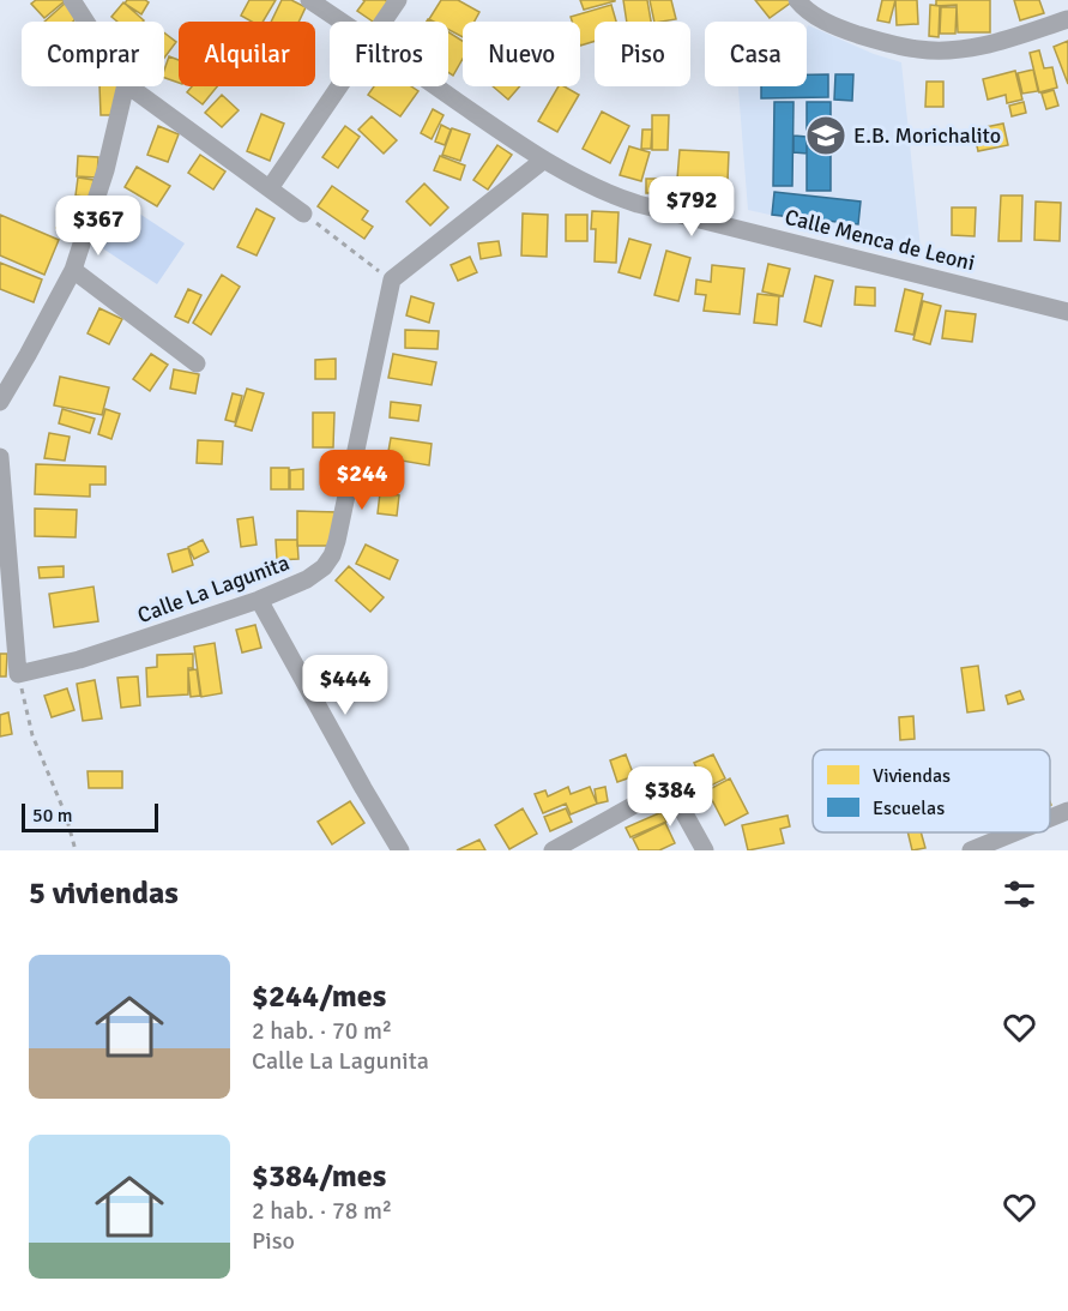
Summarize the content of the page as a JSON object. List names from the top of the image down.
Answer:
{
  "streets": {
    "street": ["Calle Menca de Leoni", "Calle La Lagunita"]
  },
  "places": {
    "school or university": ["E.B. Morichalito"]
  },
  "legend": ["Viviendas", "Escuelas"],
  "scale_bar": "50 m",
  "page": {
    "chip": [
      "Comprar",
      "Alquilar",
      "Filtros",
      "Nuevo",
      "Piso",
      "Casa"
    ],
    "price": [
      "$792",
      "$367",
      "$244",
      "$444",
      "$384"
    ],
    "scale": "50 m",
    "heading": "5 viviendas",
    "list": [
      {
        "name": "$244/mes",
        "note": "2 hab. · 70 m² · Calle La Lagunita"
      },
      {
        "name": "$384/mes",
        "note": "2 hab. · 78 m² · Piso"
      }
    ]
  }
}
